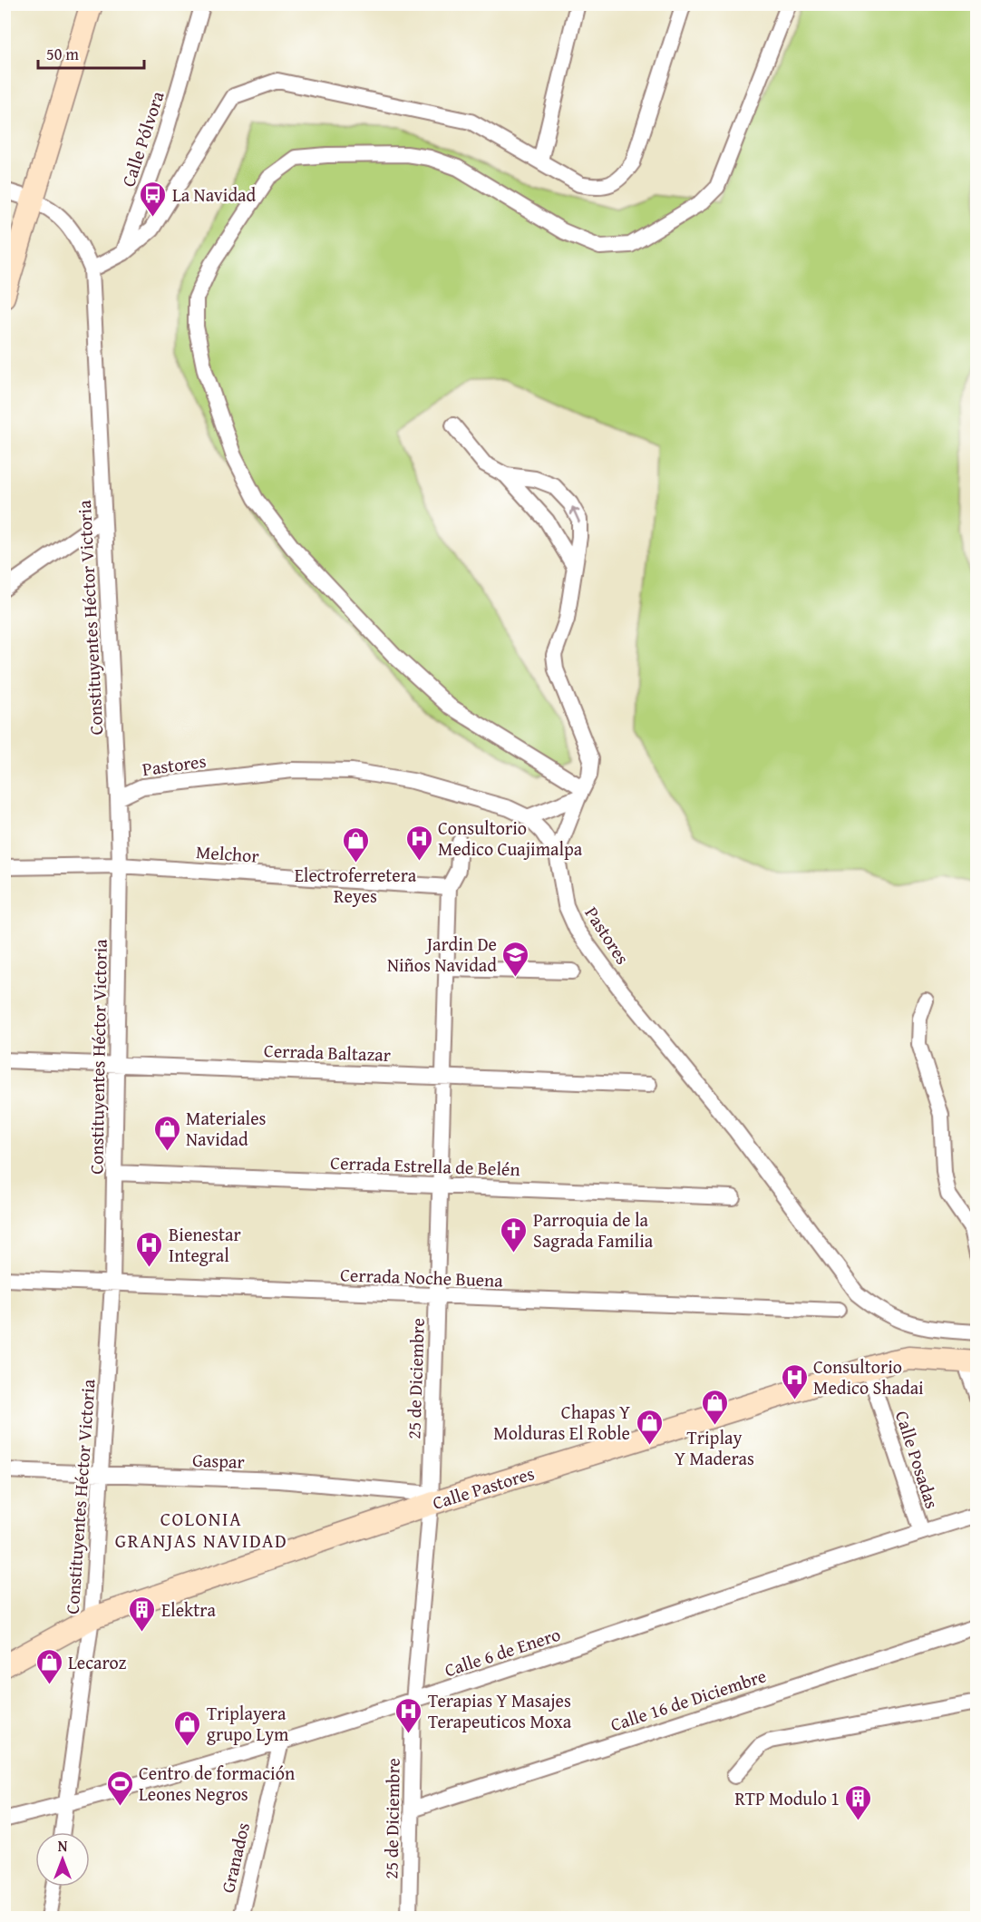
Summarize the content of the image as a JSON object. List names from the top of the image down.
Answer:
{
  "streets": {
    "street": [
      "Calle Pólvora",
      "Constituyentes Héctor Victoria",
      "Pastores",
      "Melchor",
      "Cerrada Baltazar",
      "Cerrada Estrella de Belén",
      "Cerrada Noche Buena",
      "25 de Diciembre",
      "Calle Posadas",
      "Gaspar",
      "Calle Pastores",
      "Calle 6 de Enero",
      "Calle 16 de Diciembre",
      "Granados"
    ]
  },
  "crossings": [
    ["Constituyentes Héctor Victoria", "Pastores"],
    ["Constituyentes Héctor Victoria", "Melchor"],
    ["Constituyentes Héctor Victoria", "Cerrada Baltazar"],
    ["Constituyentes Héctor Victoria", "Cerrada Estrella de Belén"],
    ["Constituyentes Héctor Victoria", "Cerrada Noche Buena"],
    ["Constituyentes Héctor Victoria", "Gaspar"],
    ["Constituyentes Héctor Victoria", "Calle Pastores"],
    ["Constituyentes Héctor Victoria", "Calle 6 de Enero"],
    ["Melchor", "25 de Diciembre"],
    ["Cerrada Baltazar", "25 de Diciembre"],
    ["Cerrada Estrella de Belén", "25 de Diciembre"],
    ["Cerrada Noche Buena", "25 de Diciembre"],
    ["25 de Diciembre", "Gaspar"],
    ["25 de Diciembre", "Calle Pastores"],
    ["25 de Diciembre", "Calle 6 de Enero"],
    ["25 de Diciembre", "Calle 16 de Diciembre"],
    ["Calle Posadas", "Calle Pastores"],
    ["Calle Posadas", "Calle 6 de Enero"],
    ["Gaspar", "Calle Pastores"],
    ["Calle 6 de Enero", "Granados"]
  ],
  "districts": ["COLONIA GRANJAS NAVIDAD"],
  "places": {
    "bus stop": ["La Navidad"],
    "hospital": [
      "Consultorio Medico Cuajimalpa",
      "Bienestar Integral",
      "Consultorio Medico Shadai",
      "Terapias Y Masajes Terapeuticos Moxa"
    ],
    "shop": [
      "Electroferretera Reyes",
      "Materiales Navidad",
      "Triplay Y Maderas",
      "Chapas Y Molduras El Roble",
      "Lecaroz",
      "Triplayera grupo Lym"
    ],
    "school or university": ["Jardin De Niños Navidad"],
    "church": ["Parroquia de la Sagrada Familia"],
    "building": ["Elektra", "RTP Modulo 1"],
    "sports": ["Centro de formación Leones Negros"]
  },
  "scale_bar": "50 m",
  "north": "top"
}
